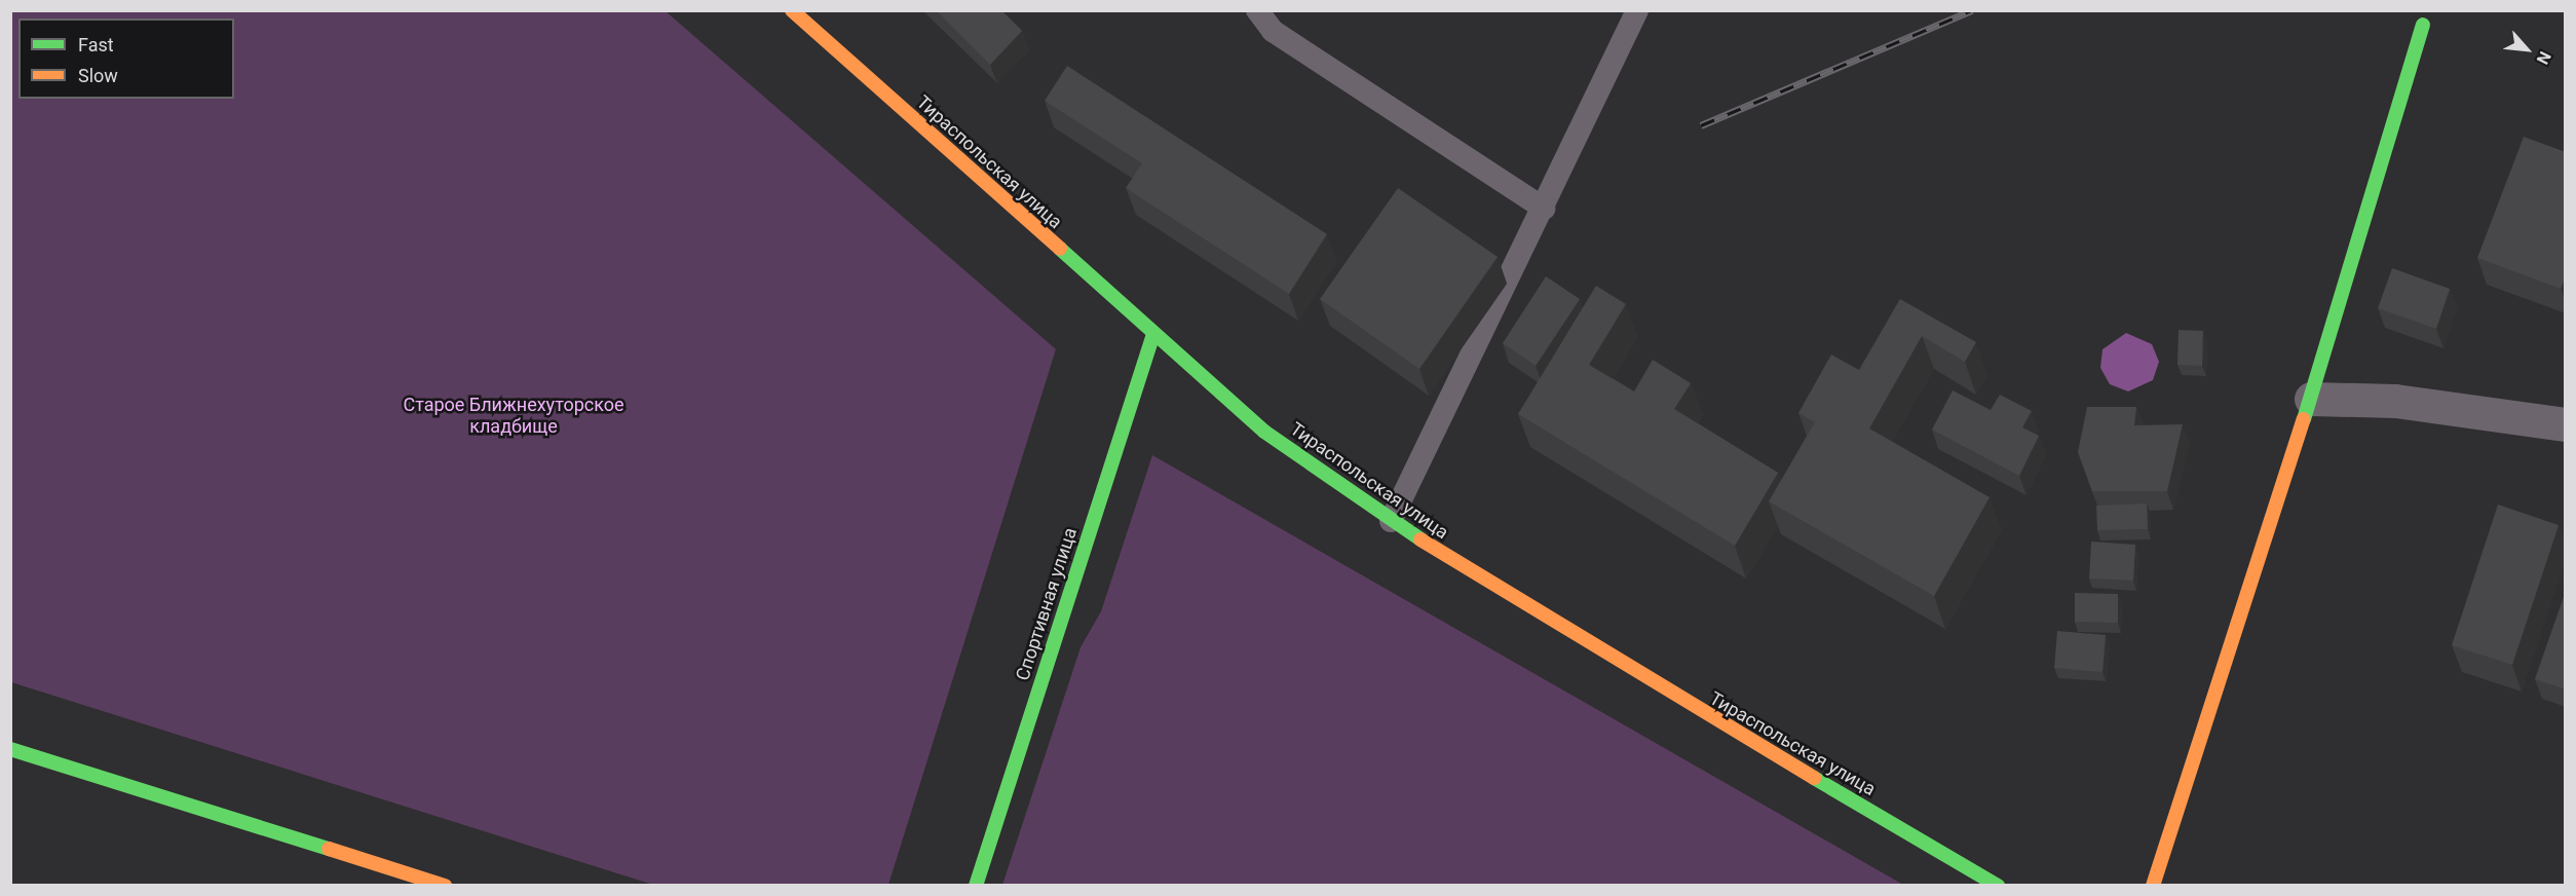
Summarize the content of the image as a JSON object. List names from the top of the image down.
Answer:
{
  "streets": {
    "street": ["Тираспольская улица", "Спортивная улица"]
  },
  "crossings": [
    ["Тираспольская улица", "Спортивная улица"]
  ],
  "parks": ["Старое Ближнехуторское кладбище"],
  "legend": ["Fast", "Slow"],
  "north": "bottom right"
}
